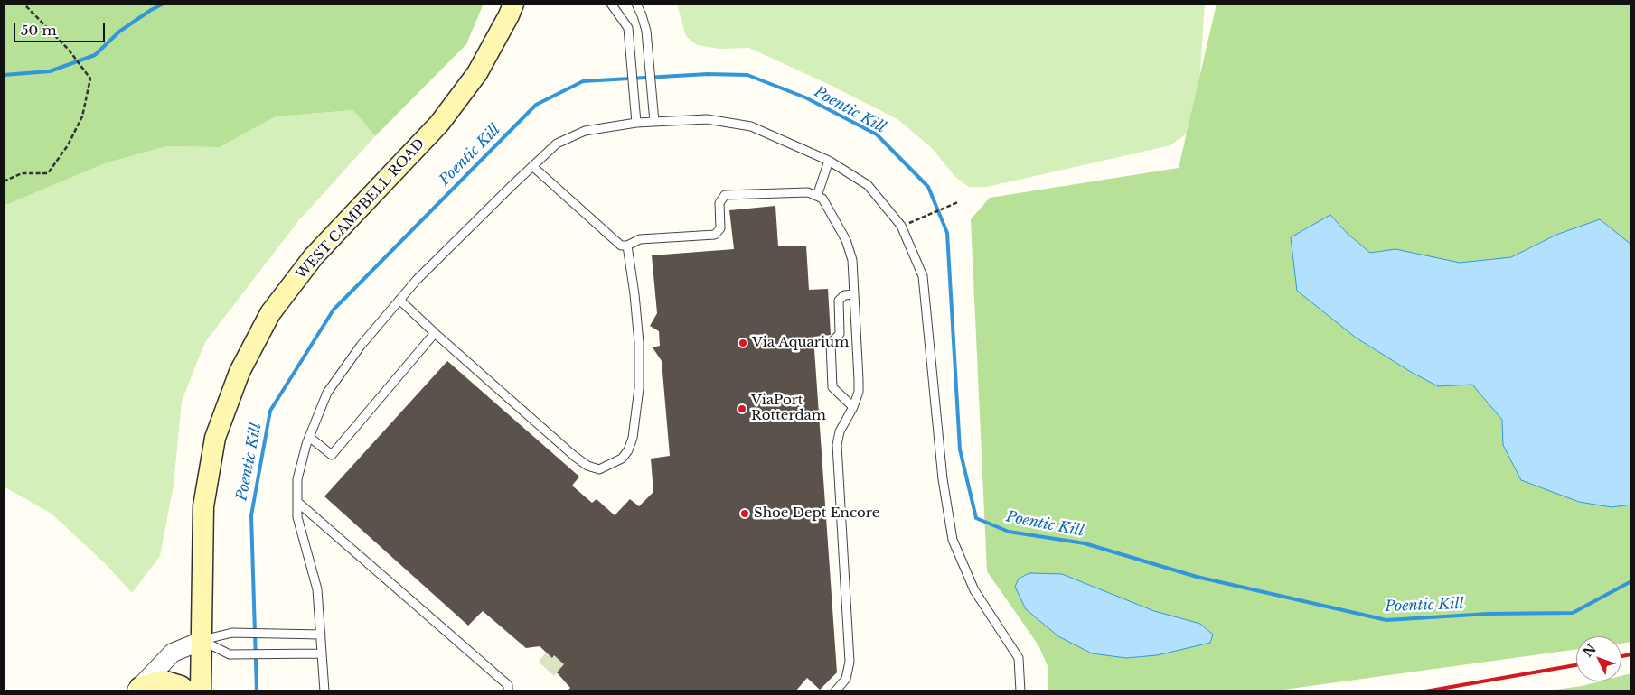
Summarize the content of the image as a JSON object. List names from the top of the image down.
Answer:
{
  "streets": {
    "main road": ["WEST CAMPBELL ROAD"]
  },
  "water": ["Poentic Kill"],
  "places": ["Via Aquarium", "ViaPort Rotterdam", "Shoe Dept Encore"],
  "scale_bar": "50 m",
  "north": "top left"
}
